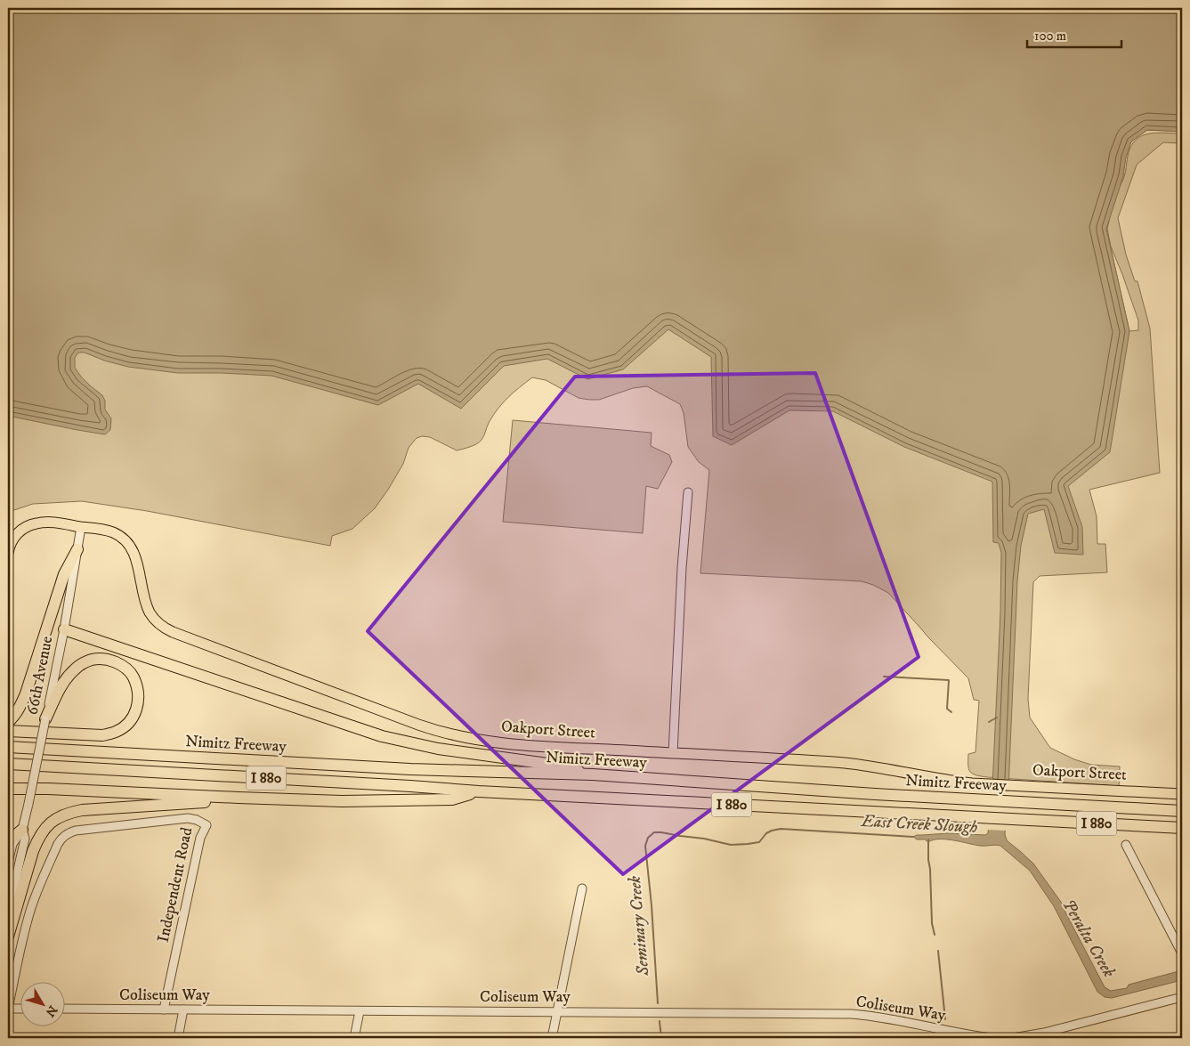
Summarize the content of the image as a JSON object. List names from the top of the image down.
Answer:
{
  "streets": {
    "highway": ["Nimitz Freeway", "I 880"],
    "main road": ["Oakport Street"],
    "street": ["66th Avenue", "Independent Road", "Coliseum Way"]
  },
  "crossings": [
    ["66th Avenue", "Oakport Street"],
    ["Independent Road", "Coliseum Way"]
  ],
  "water": ["East Creek Slough", "Seminary Creek", "Peralta Creek"],
  "scale_bar": "100 m",
  "north": "bottom right"
}
